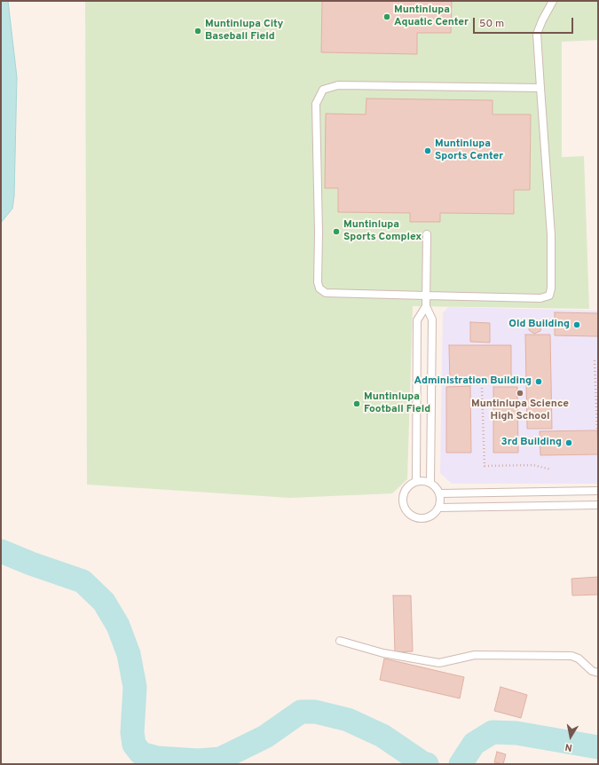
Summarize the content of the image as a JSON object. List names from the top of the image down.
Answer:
{
  "places": [
    "Muntinlupa Aquatic Center",
    "Muntinlupa City Baseball Field",
    "Muntinlupa Sports Center",
    "Muntinlupa Sports Complex",
    "Old Building",
    "Administration Building",
    "Muntinlupa Science High School",
    "Muntinlupa Football Field",
    "3rd Building"
  ],
  "scale_bar": "50 m",
  "north": "bottom"
}
